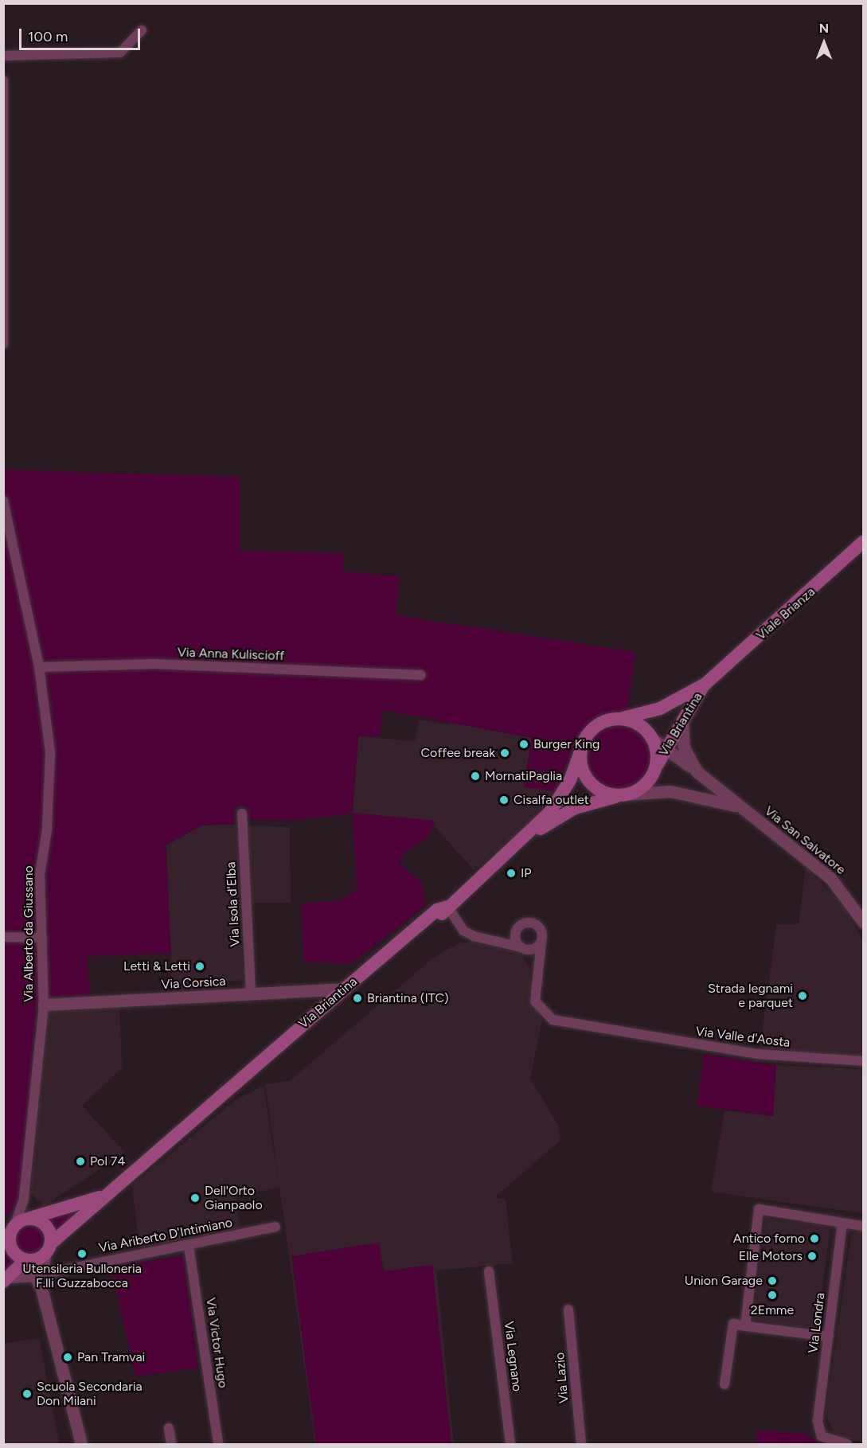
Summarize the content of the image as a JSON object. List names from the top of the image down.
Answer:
{
  "streets": {
    "main road": ["Viale Brianza", "Via Briantina"],
    "street": [
      "Via Anna Kuliscioff",
      "Via San Salvatore",
      "Via Isola d'Elba",
      "Via Alberto da Giussano",
      "Via Corsica",
      "Via Valle d'Aosta",
      "Via Ariberto D'Intimiano",
      "Via Londra",
      "Via Victor Hugo",
      "Via Legnano",
      "Via Lazio"
    ]
  },
  "crossings": [
    ["Viale Brianza", "Via Briantina"],
    ["Via Anna Kuliscioff", "Via Alberto da Giussano"],
    ["Via Briantina", "Via San Salvatore"],
    ["Via Briantina", "Via Alberto da Giussano"],
    ["Via Briantina", "Via Corsica"],
    ["Via Briantina", "Via Ariberto D'Intimiano"],
    ["Via Isola d'Elba", "Via Corsica"],
    ["Via Alberto da Giussano", "Via Corsica"],
    ["Via Ariberto D'Intimiano", "Via Victor Hugo"]
  ],
  "places": [
    "Burger King",
    "Coffee break",
    "MornatiPaglia",
    "Cisalfa outlet",
    "IP",
    "Letti & Letti",
    "Strada legnami e parquet",
    "Briantina (ITC)",
    "Pol 74",
    "Dell'Orto Gianpaolo",
    "Antico forno",
    "Utensileria Bulloneria F.lli Guzzabocca",
    "Elle Motors",
    "Union Garage",
    "2Emme",
    "Pan Tramvai",
    "Scuola Secondaria Don Milani"
  ],
  "scale_bar": "100 m",
  "north": "top"
}
